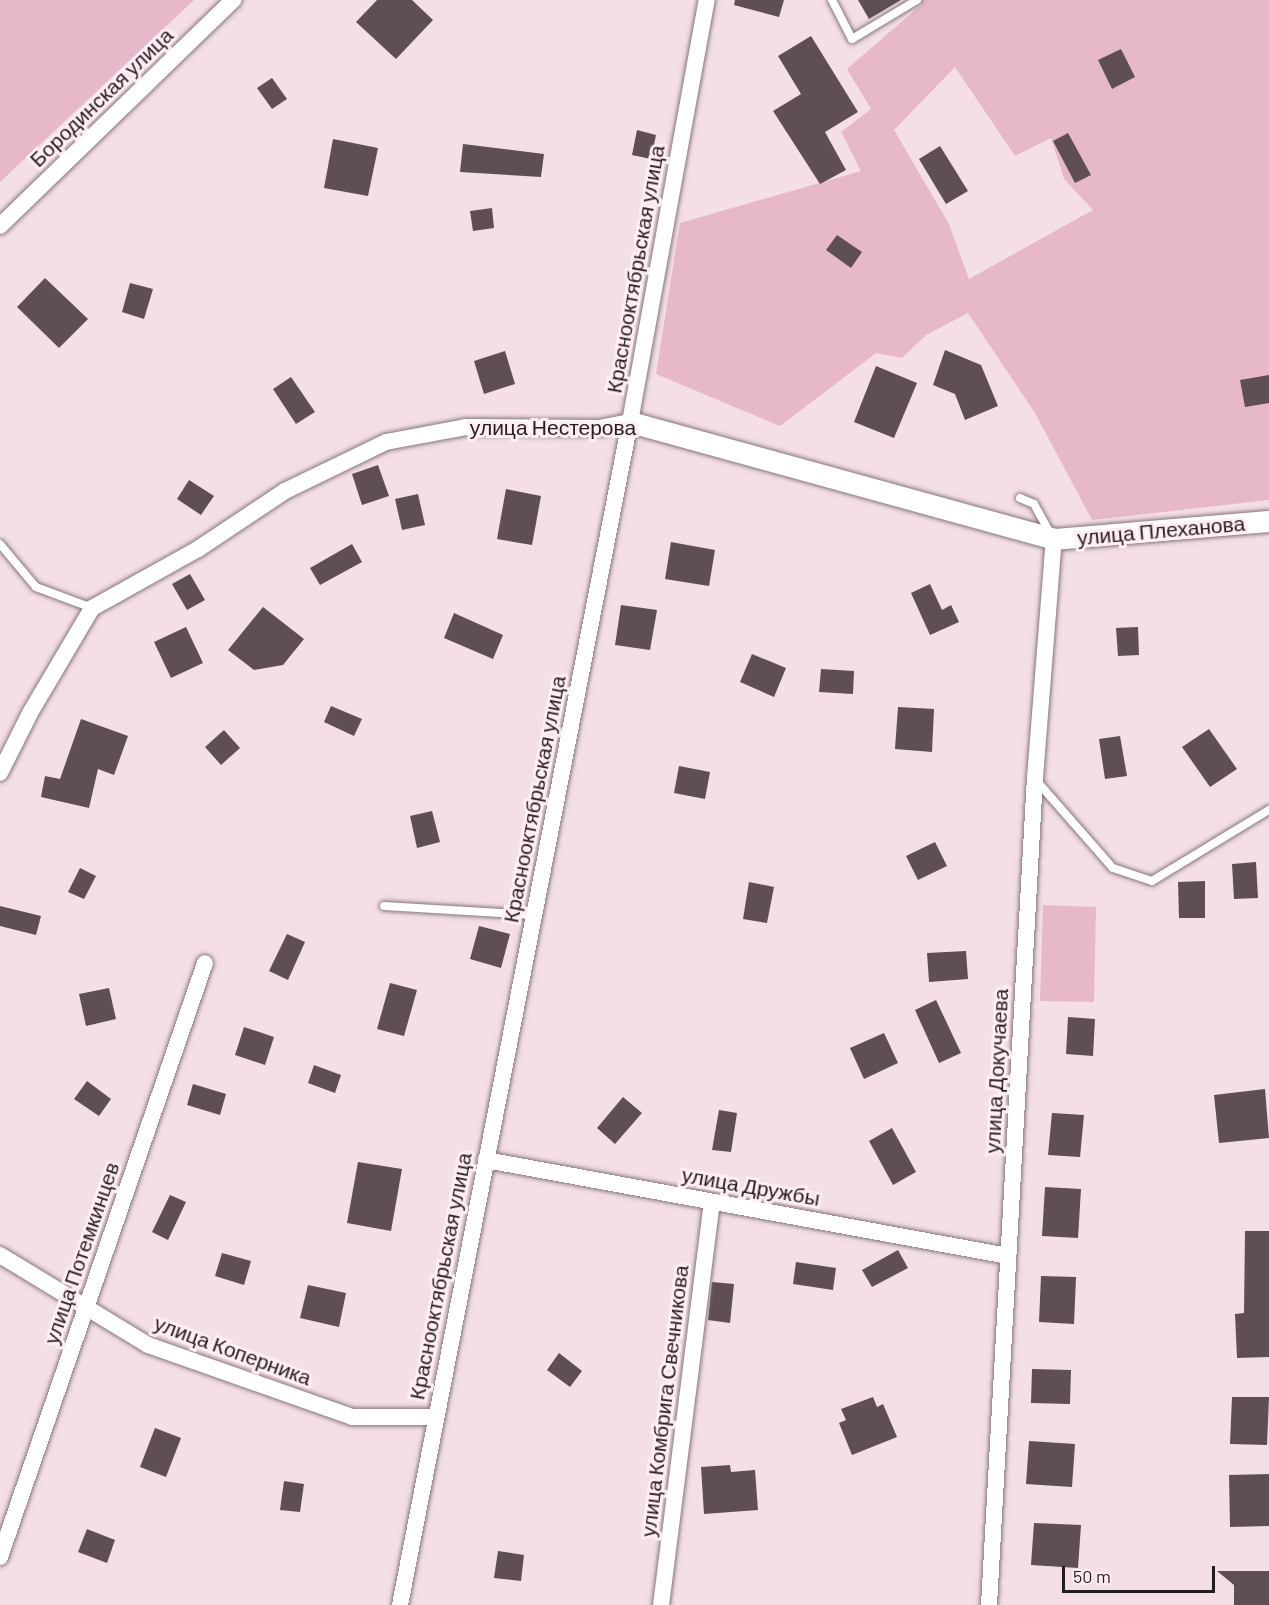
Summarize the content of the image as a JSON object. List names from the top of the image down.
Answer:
{
  "streets": {
    "street": [
      "Бородинская улица",
      "Краснооктябрьская улица",
      "улица Нестерова",
      "улица Плеханова",
      "улица Докучаева",
      "улица Дружбы",
      "улица Потемкинцев",
      "улица Коперника",
      "улица Комбрига Свечникова"
    ]
  },
  "crossings": [
    ["Краснооктябрьская улица", "улица Нестерова"],
    ["Краснооктябрьская улица", "улица Дружбы"],
    ["Краснооктябрьская улица", "улица Коперника"],
    ["улица Нестерова", "улица Плеханова"],
    ["улица Нестерова", "улица Докучаева"],
    ["улица Плеханова", "улица Докучаева"],
    ["улица Докучаева", "улица Дружбы"],
    ["улица Дружбы", "улица Комбрига Свечникова"],
    ["улица Потемкинцев", "улица Коперника"]
  ],
  "scale_bar": "50 m"
}
